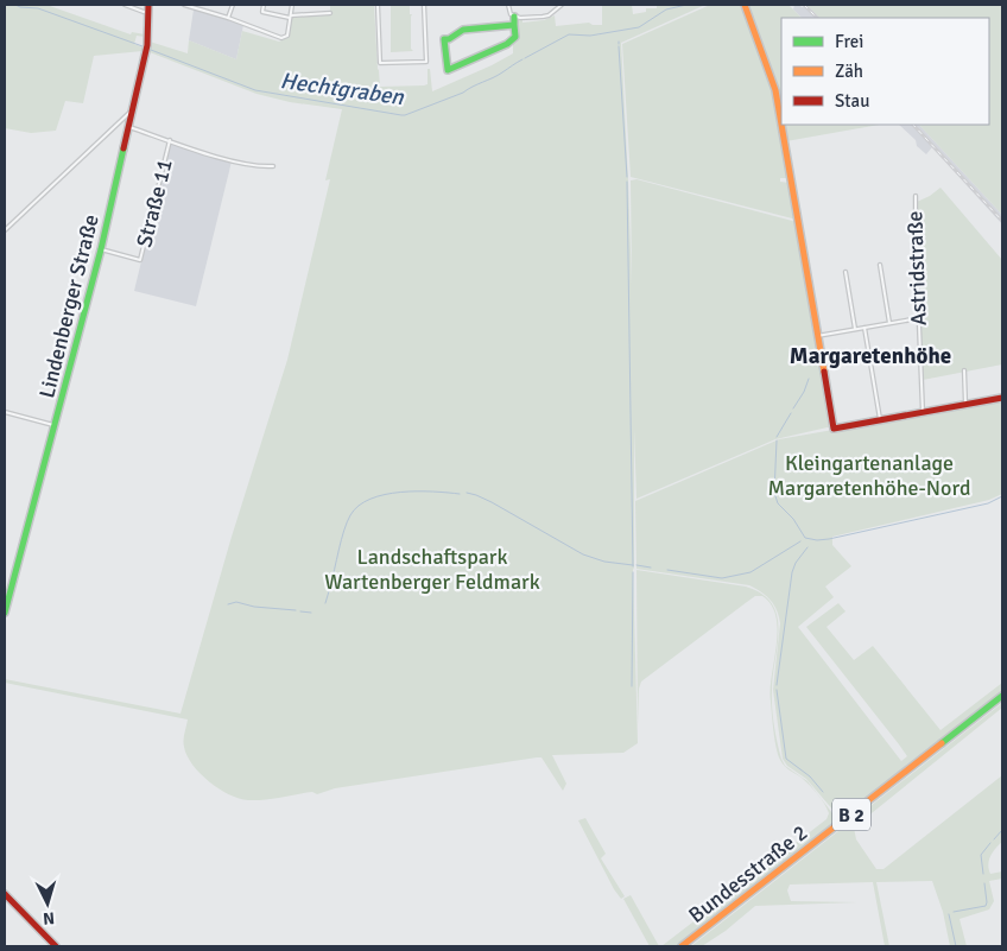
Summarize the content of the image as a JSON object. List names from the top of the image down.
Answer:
{
  "streets": {
    "street": [
      "Straße 11",
      "Astridstraße",
      "Lindenberger Straße",
      "B 2",
      "Bundesstraße 2"
    ]
  },
  "crossings": [
    ["Straße 11", "Lindenberger Straße"]
  ],
  "districts": ["Margaretenhöhe"],
  "water": ["Hechtgraben"],
  "parks": ["Kleingartenanlage Margaretenhöhe-Nord", "Landschaftspark Wartenberger Feldmark"],
  "legend": ["Frei", "Zäh", "Stau"],
  "north": "bottom"
}
